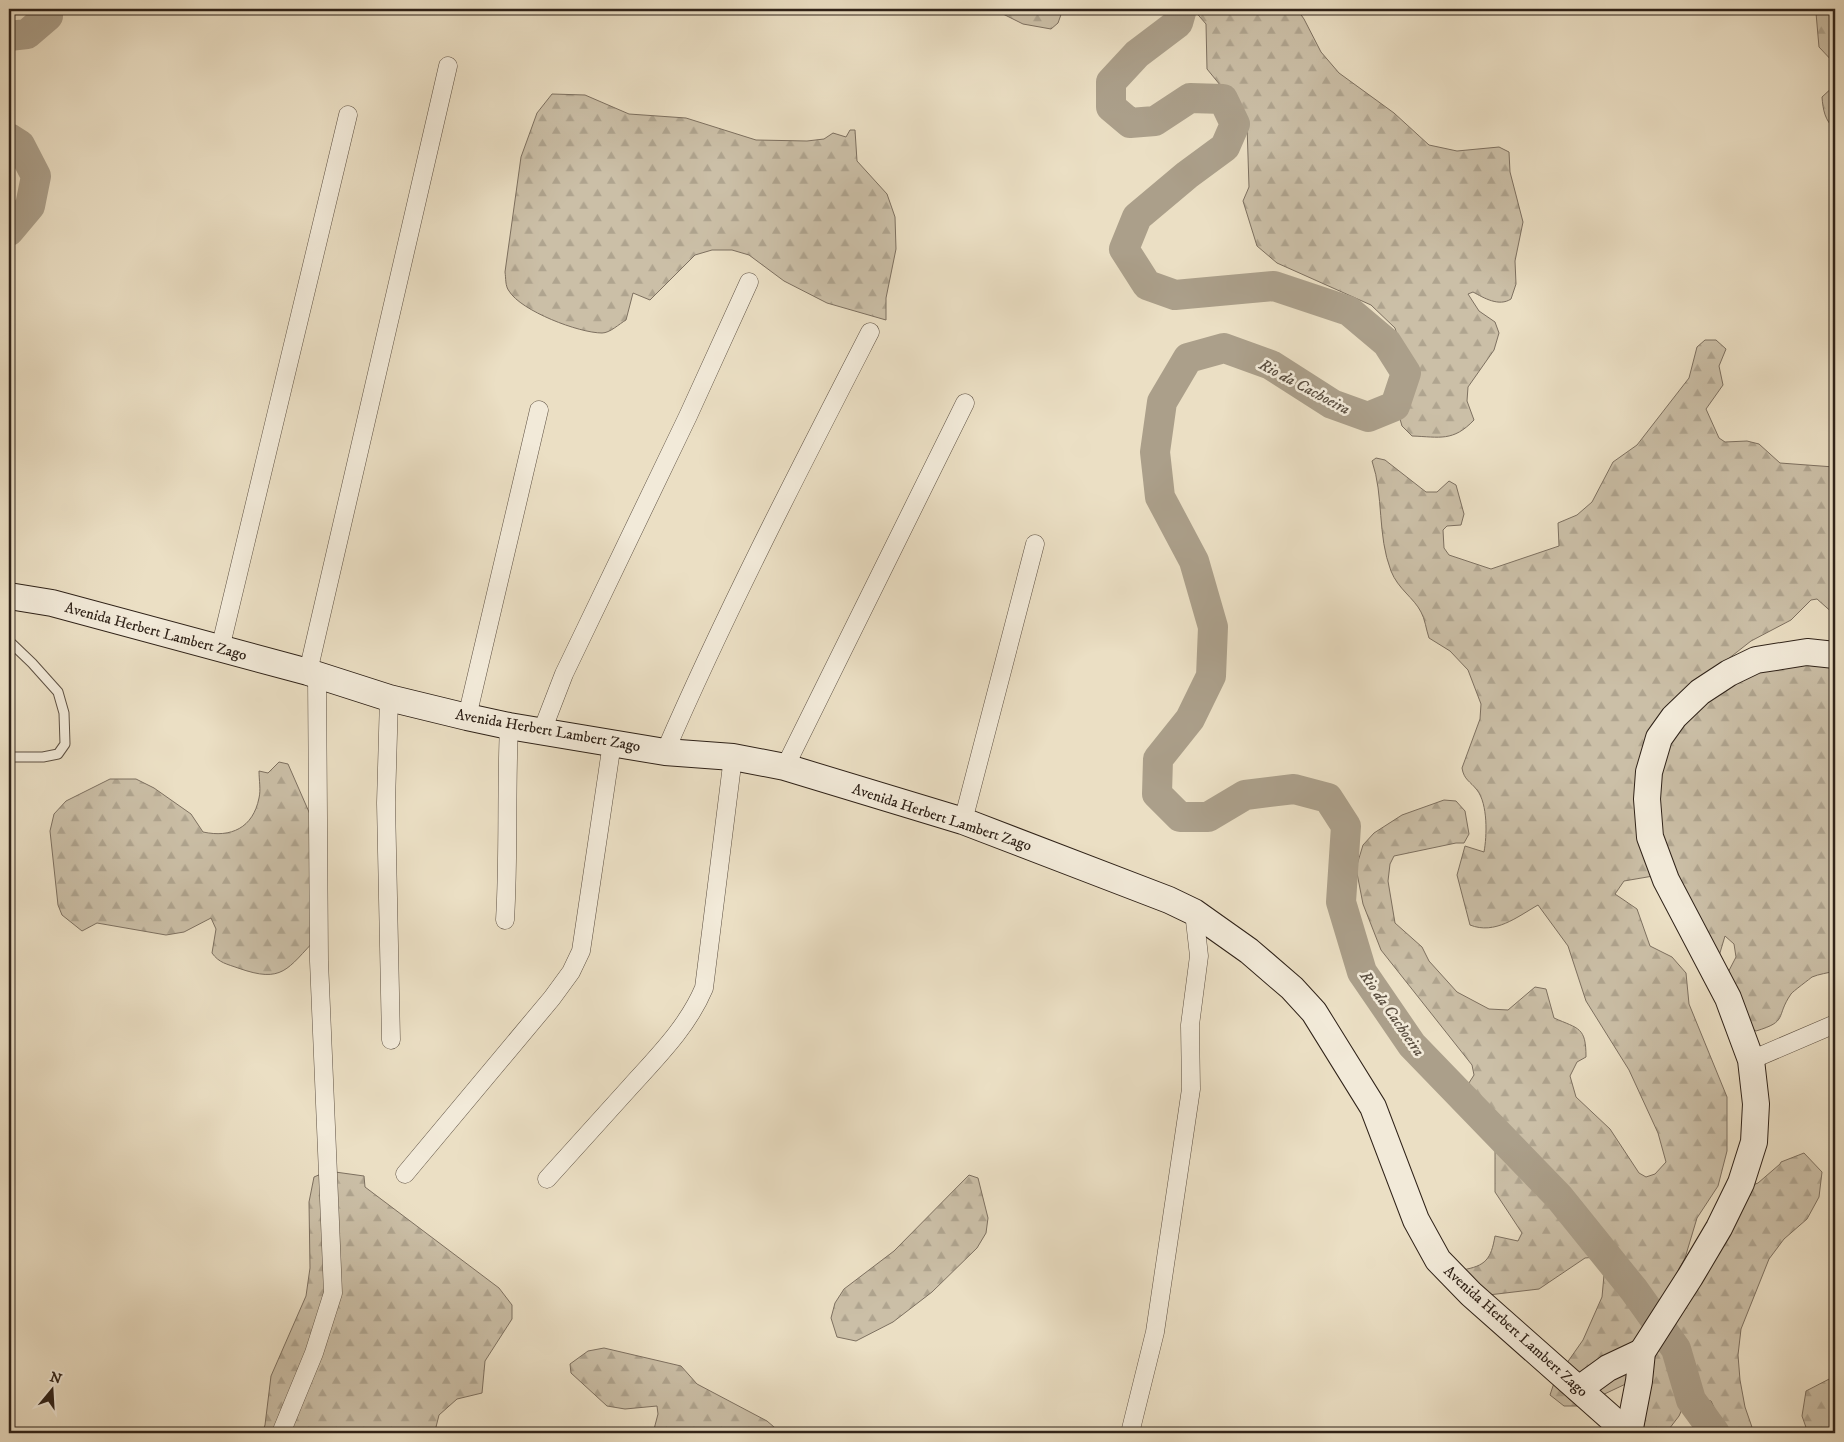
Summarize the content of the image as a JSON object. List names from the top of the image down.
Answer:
{
  "streets": {
    "street": ["Avenida Herbert Lambert Zago"]
  },
  "water": ["Rio da Cachoeira"],
  "north": "top"
}
